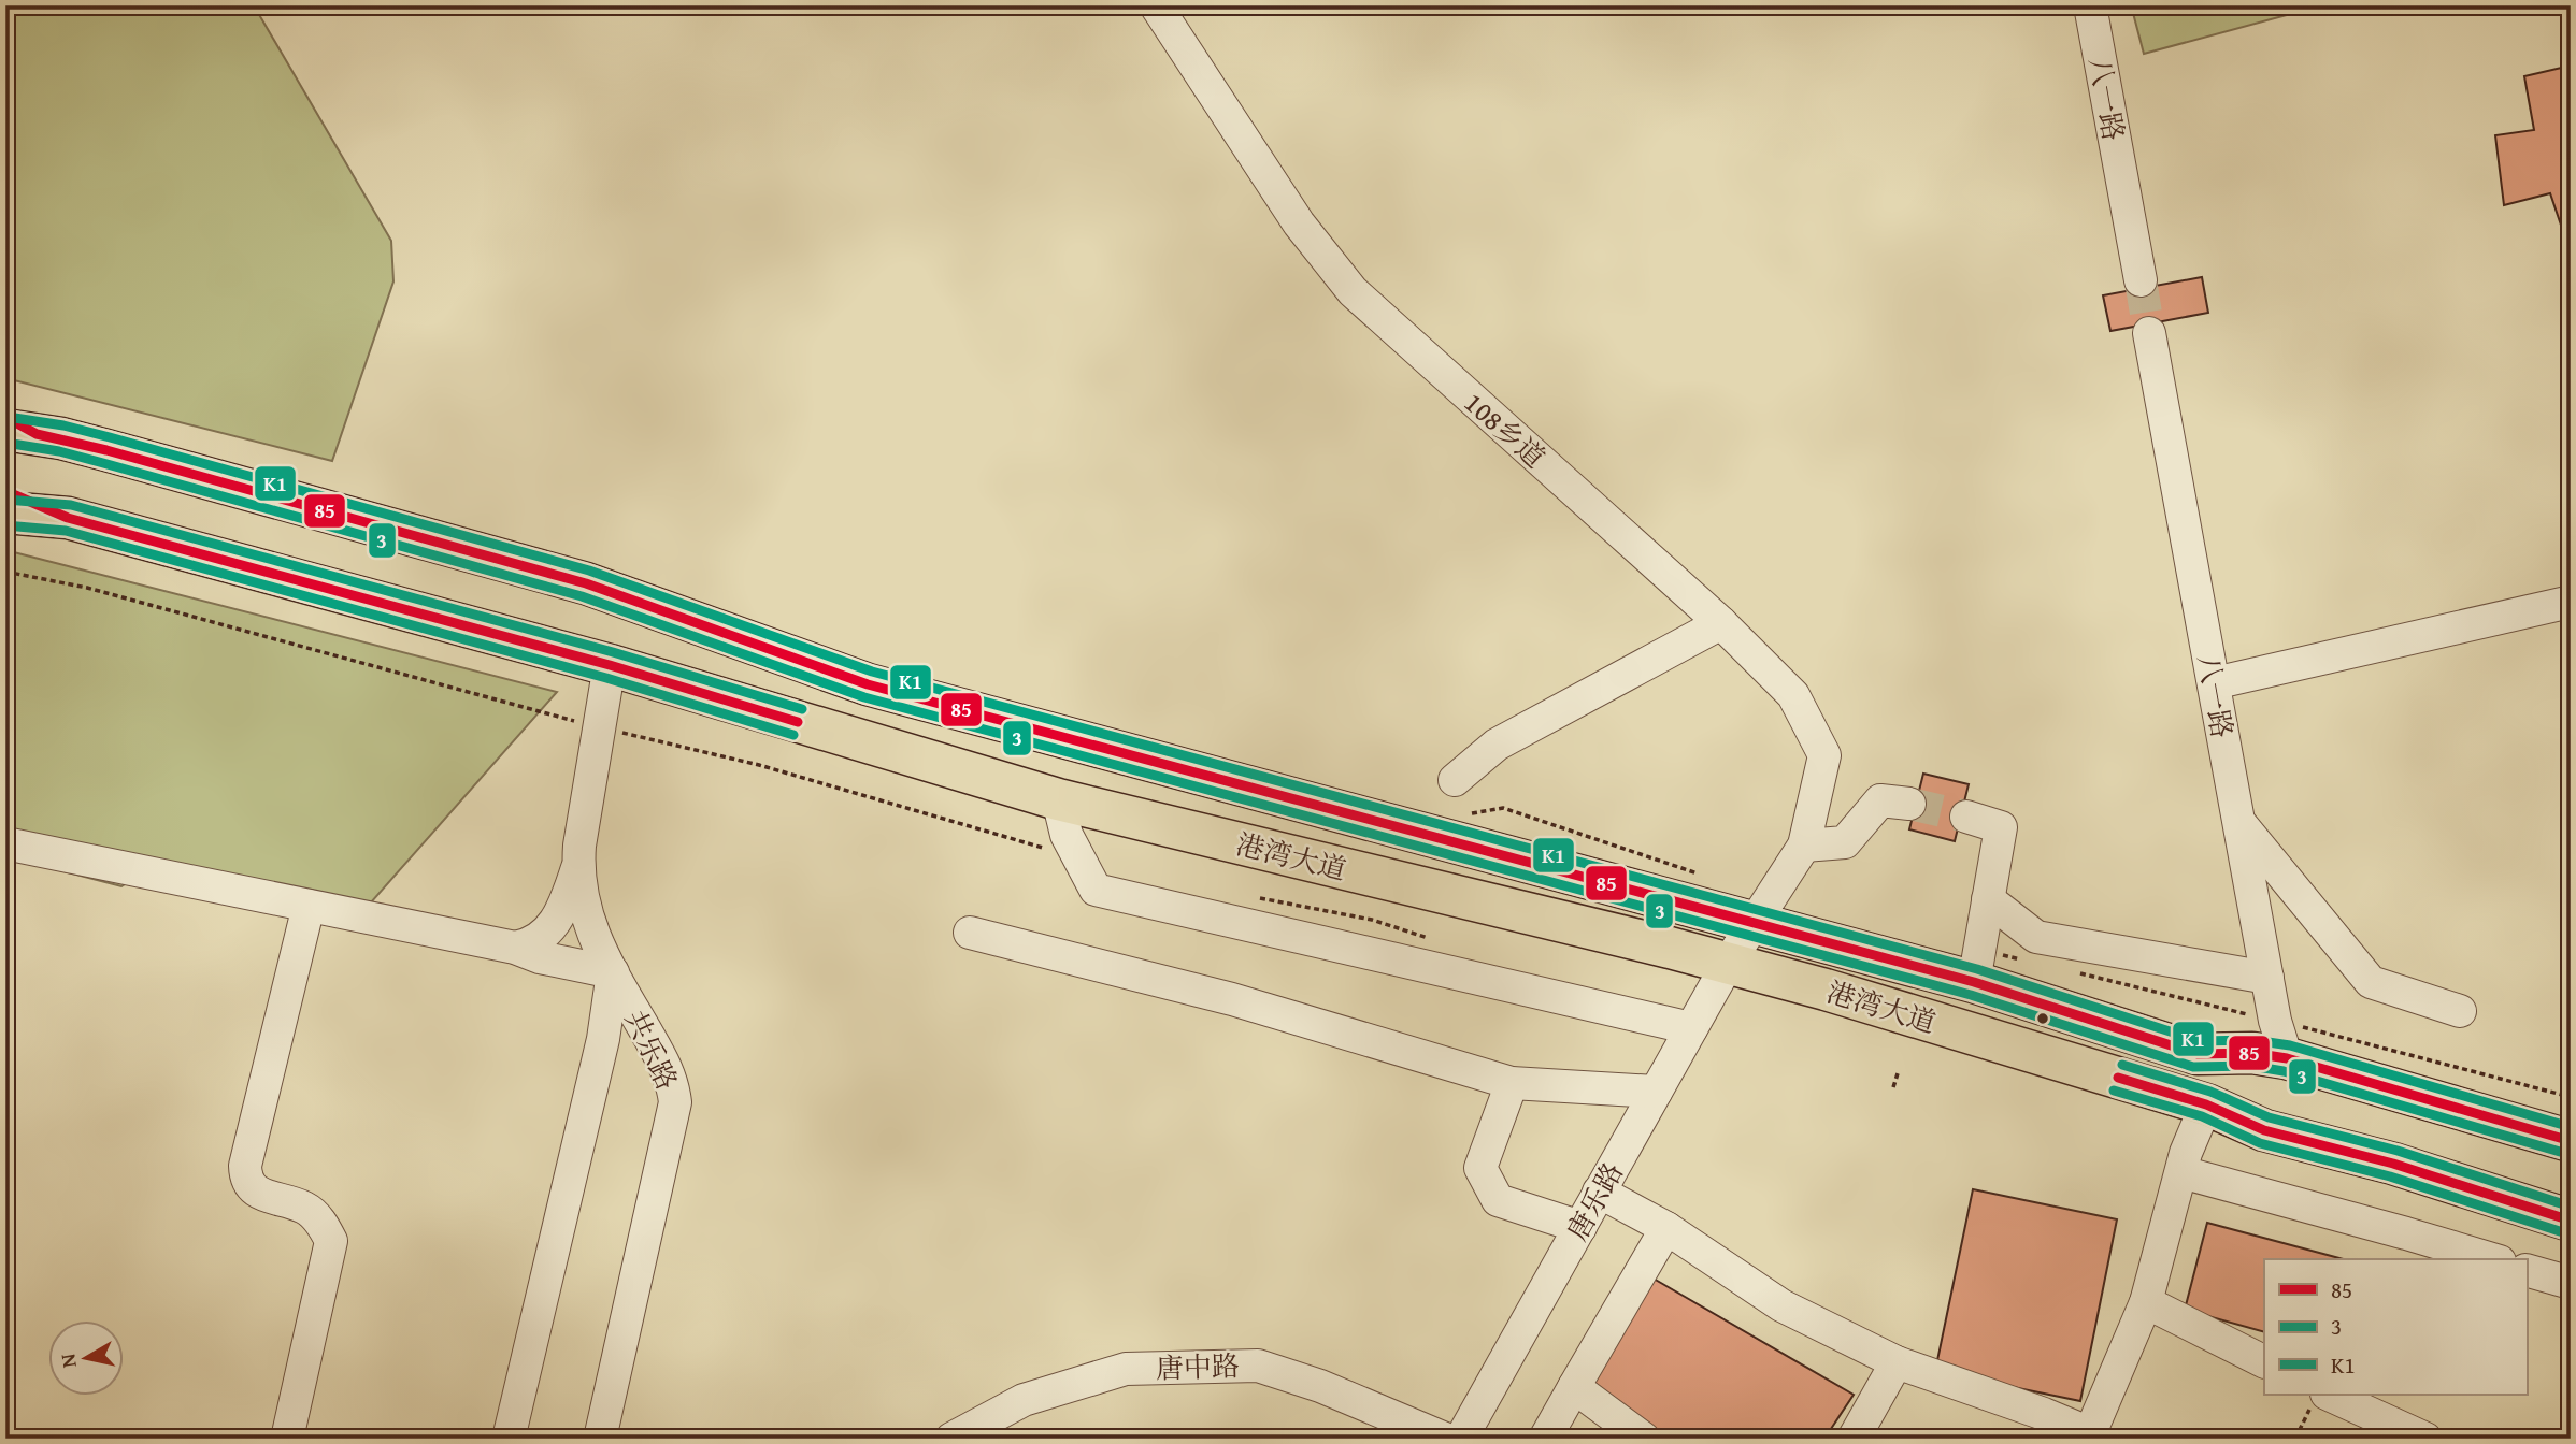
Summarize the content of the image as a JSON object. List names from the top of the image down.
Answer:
{
  "streets": {
    "highway": ["港湾大道"],
    "street": [
      "八一路",
      "108乡道",
      "共乐路",
      "唐乐路",
      "唐中路"
    ]
  },
  "crossings": [
    ["八一路", "港湾大道"],
    ["108乡道", "唐乐路"],
    ["港湾大道", "共乐路"],
    ["港湾大道", "唐乐路"]
  ],
  "lines": ["transit line 85", "transit line K1", "transit line 3"],
  "legend": ["85", "3", "K1"],
  "north": "left"
}
